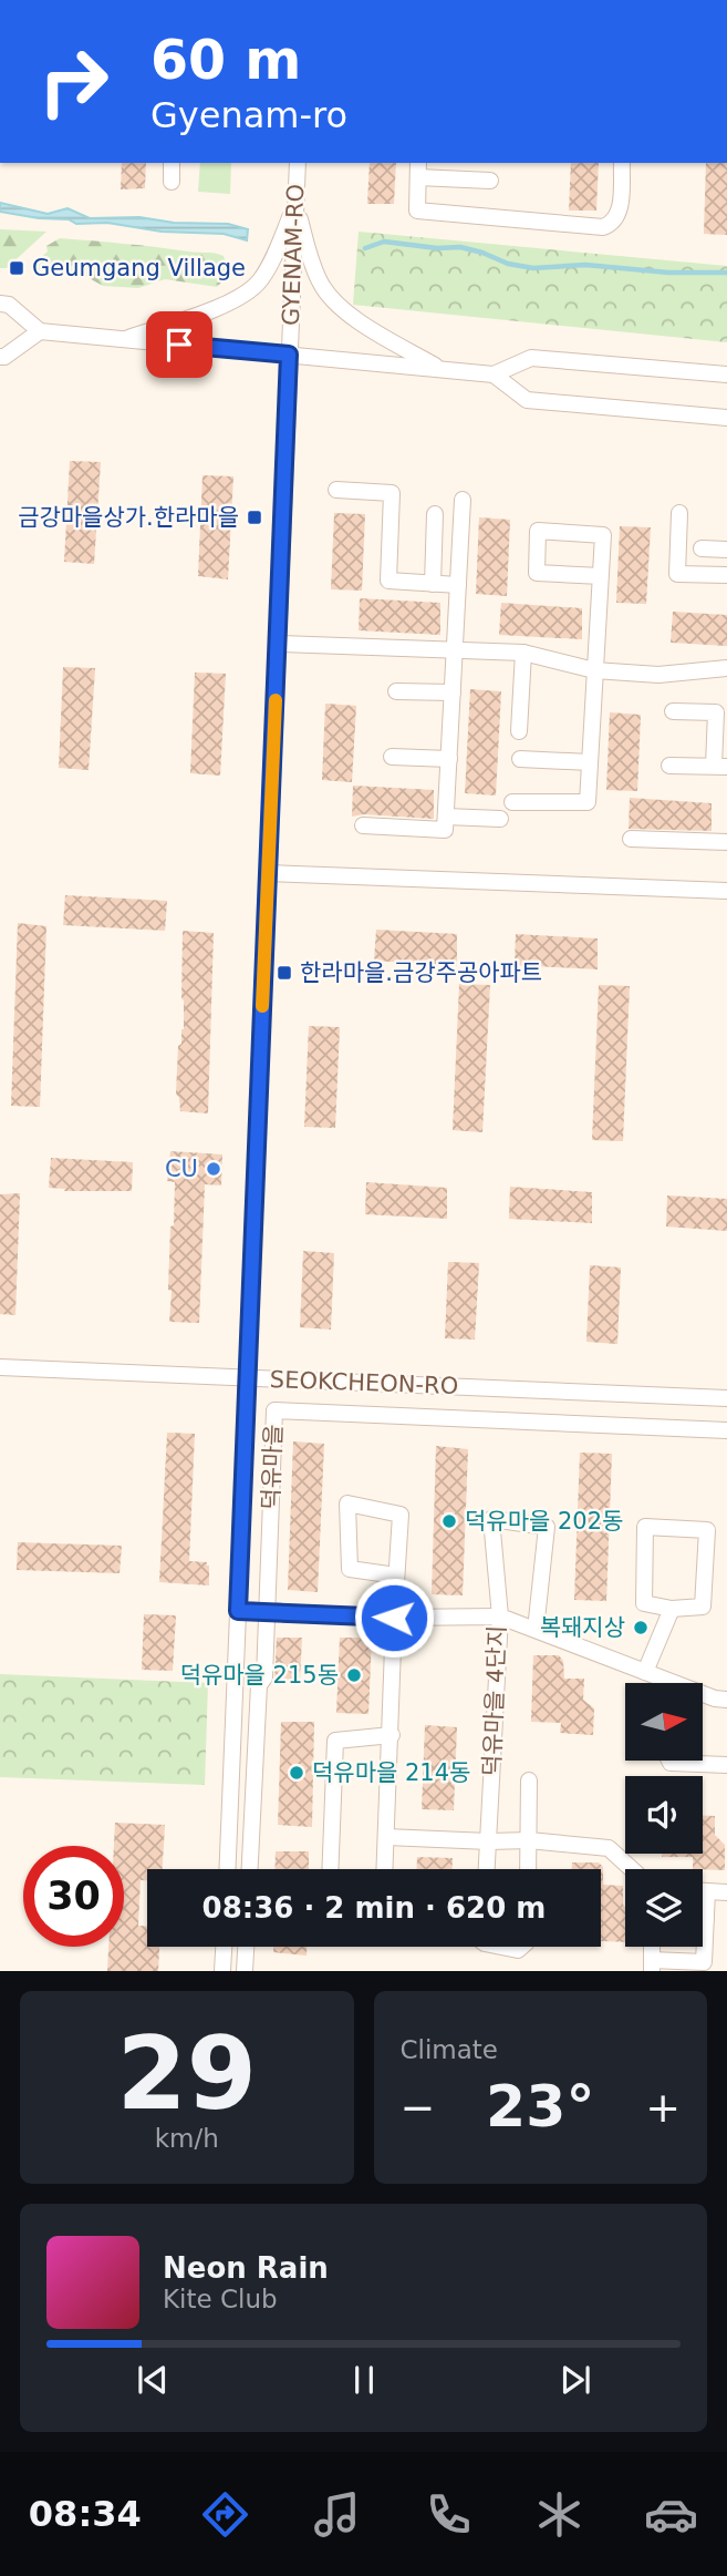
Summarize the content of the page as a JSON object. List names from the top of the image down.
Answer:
{
  "streets": {
    "street": [
      "GYENAM-RO",
      "SEOKCHEON-RO",
      "덕유마을",
      "덕유마을 4단지"
    ]
  },
  "crossings": [
    ["GYENAM-RO", "SEOKCHEON-RO"],
    ["GYENAM-RO", "덕유마을 4단지"],
    ["덕유마을", "덕유마을 4단지"]
  ],
  "places": {
    "transit": ["Geumgang Village", "금강마을상가.한라마을", "한라마을.금강주공아파트"],
    "other": [
      "CU",
      "덕유마을 202동",
      "복돼지상",
      "덕유마을 215동",
      "덕유마을 214동"
    ]
  },
  "north": "right",
  "page": {
    "turn": ["60 m", "Gyenam-ro"],
    "limit": "30",
    "trip": "08:36 · 2 min · 620 m",
    "tile": [
      ["29", "km/h"],
      "Climate"
    ],
    "heat": ["−", "23°", "+"],
    "song": ["Neon Rain", "Kite Club"],
    "tabs": "08:34"
  }
}
